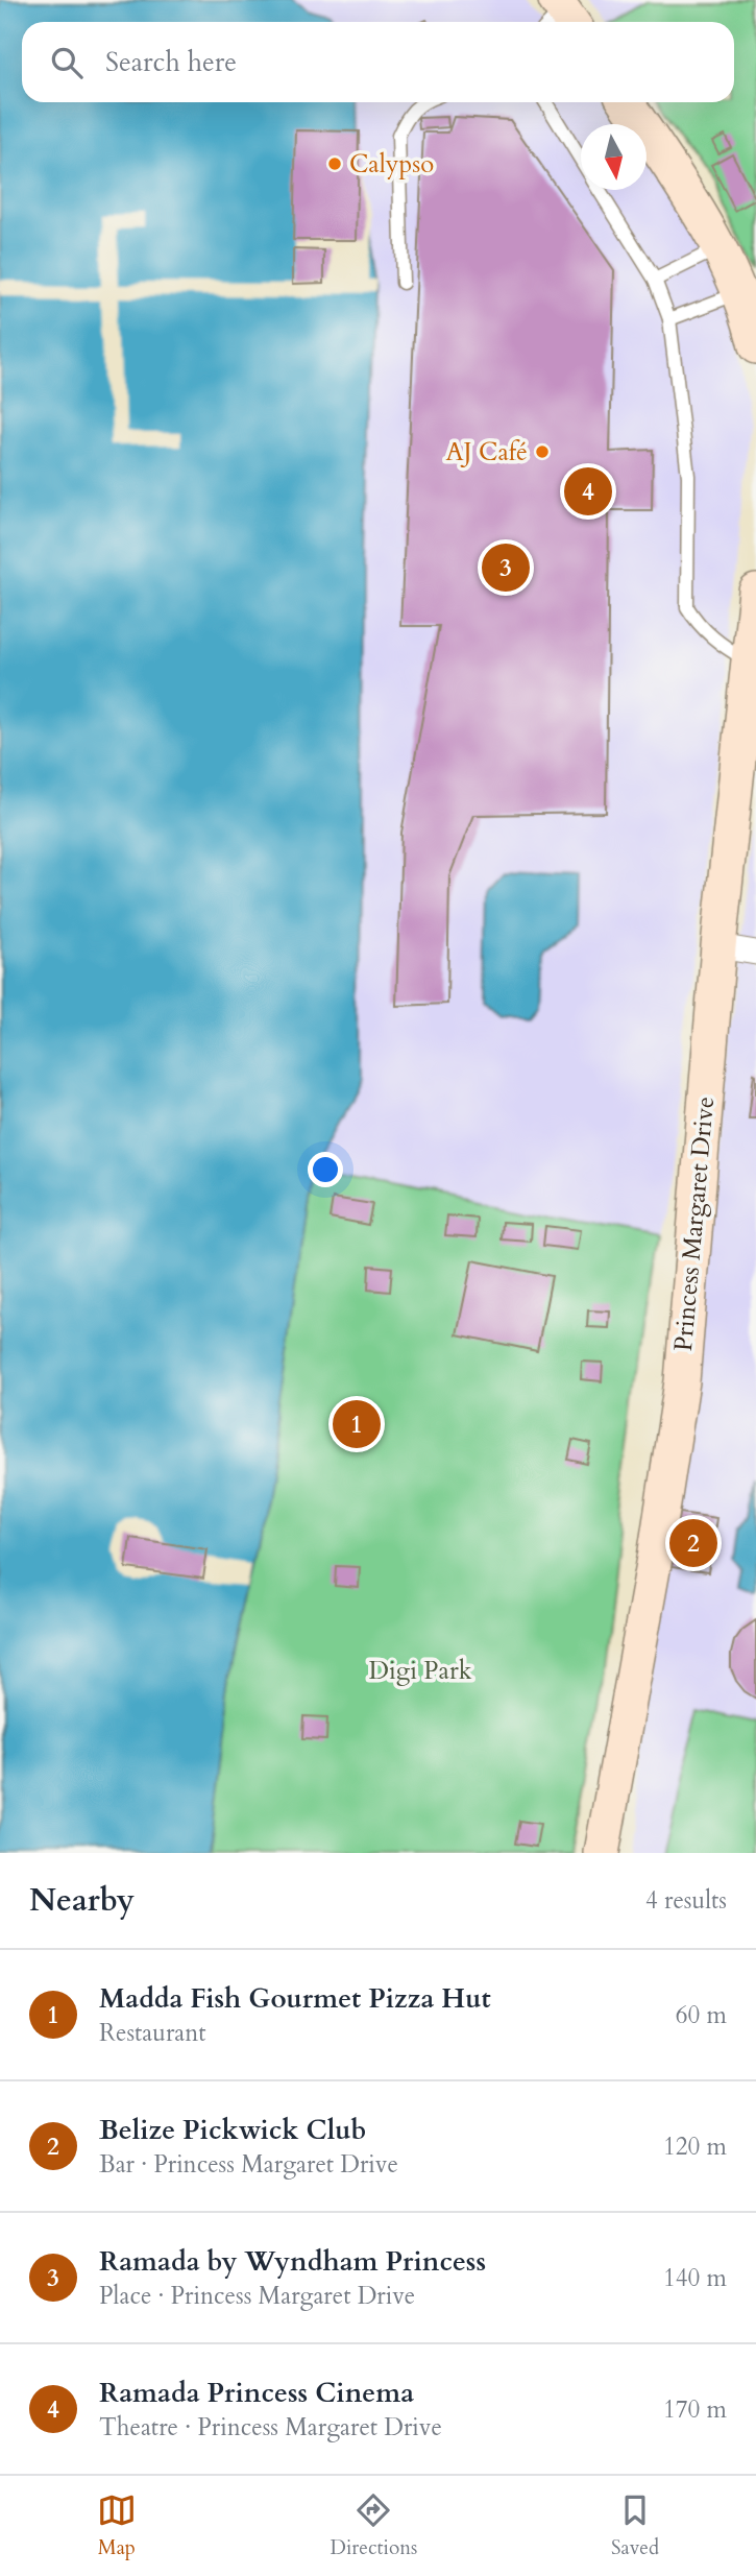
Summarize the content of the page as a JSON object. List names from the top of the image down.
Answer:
{
  "streets": {
    "main road": ["Princess Margaret Drive"]
  },
  "parks": ["Digi Park"],
  "places": ["Calypso", "AJ Café"],
  "north": "bottom",
  "page": {
    "search": "Search here",
    "pins": [
      "4",
      "3",
      "1",
      "2"
    ],
    "heading": ["Nearby", "4 results"],
    "list": [
      {
        "mark": "1",
        "name": "Madda Fish Gourmet Pizza Hut",
        "note": "Restaurant",
        "value": "60 m"
      },
      {
        "mark": "2",
        "name": "Belize Pickwick Club",
        "note": "Bar · Princess Margaret Drive",
        "value": "120 m"
      },
      {
        "mark": "3",
        "name": "Ramada by Wyndham Princess",
        "note": "Place · Princess Margaret Drive",
        "value": "140 m"
      },
      {
        "mark": "4",
        "name": "Ramada Princess Cinema",
        "note": "Theatre · Princess Margaret Drive",
        "value": "170 m"
      }
    ],
    "nav": ["Map", "Directions", "Saved"]
  }
}
